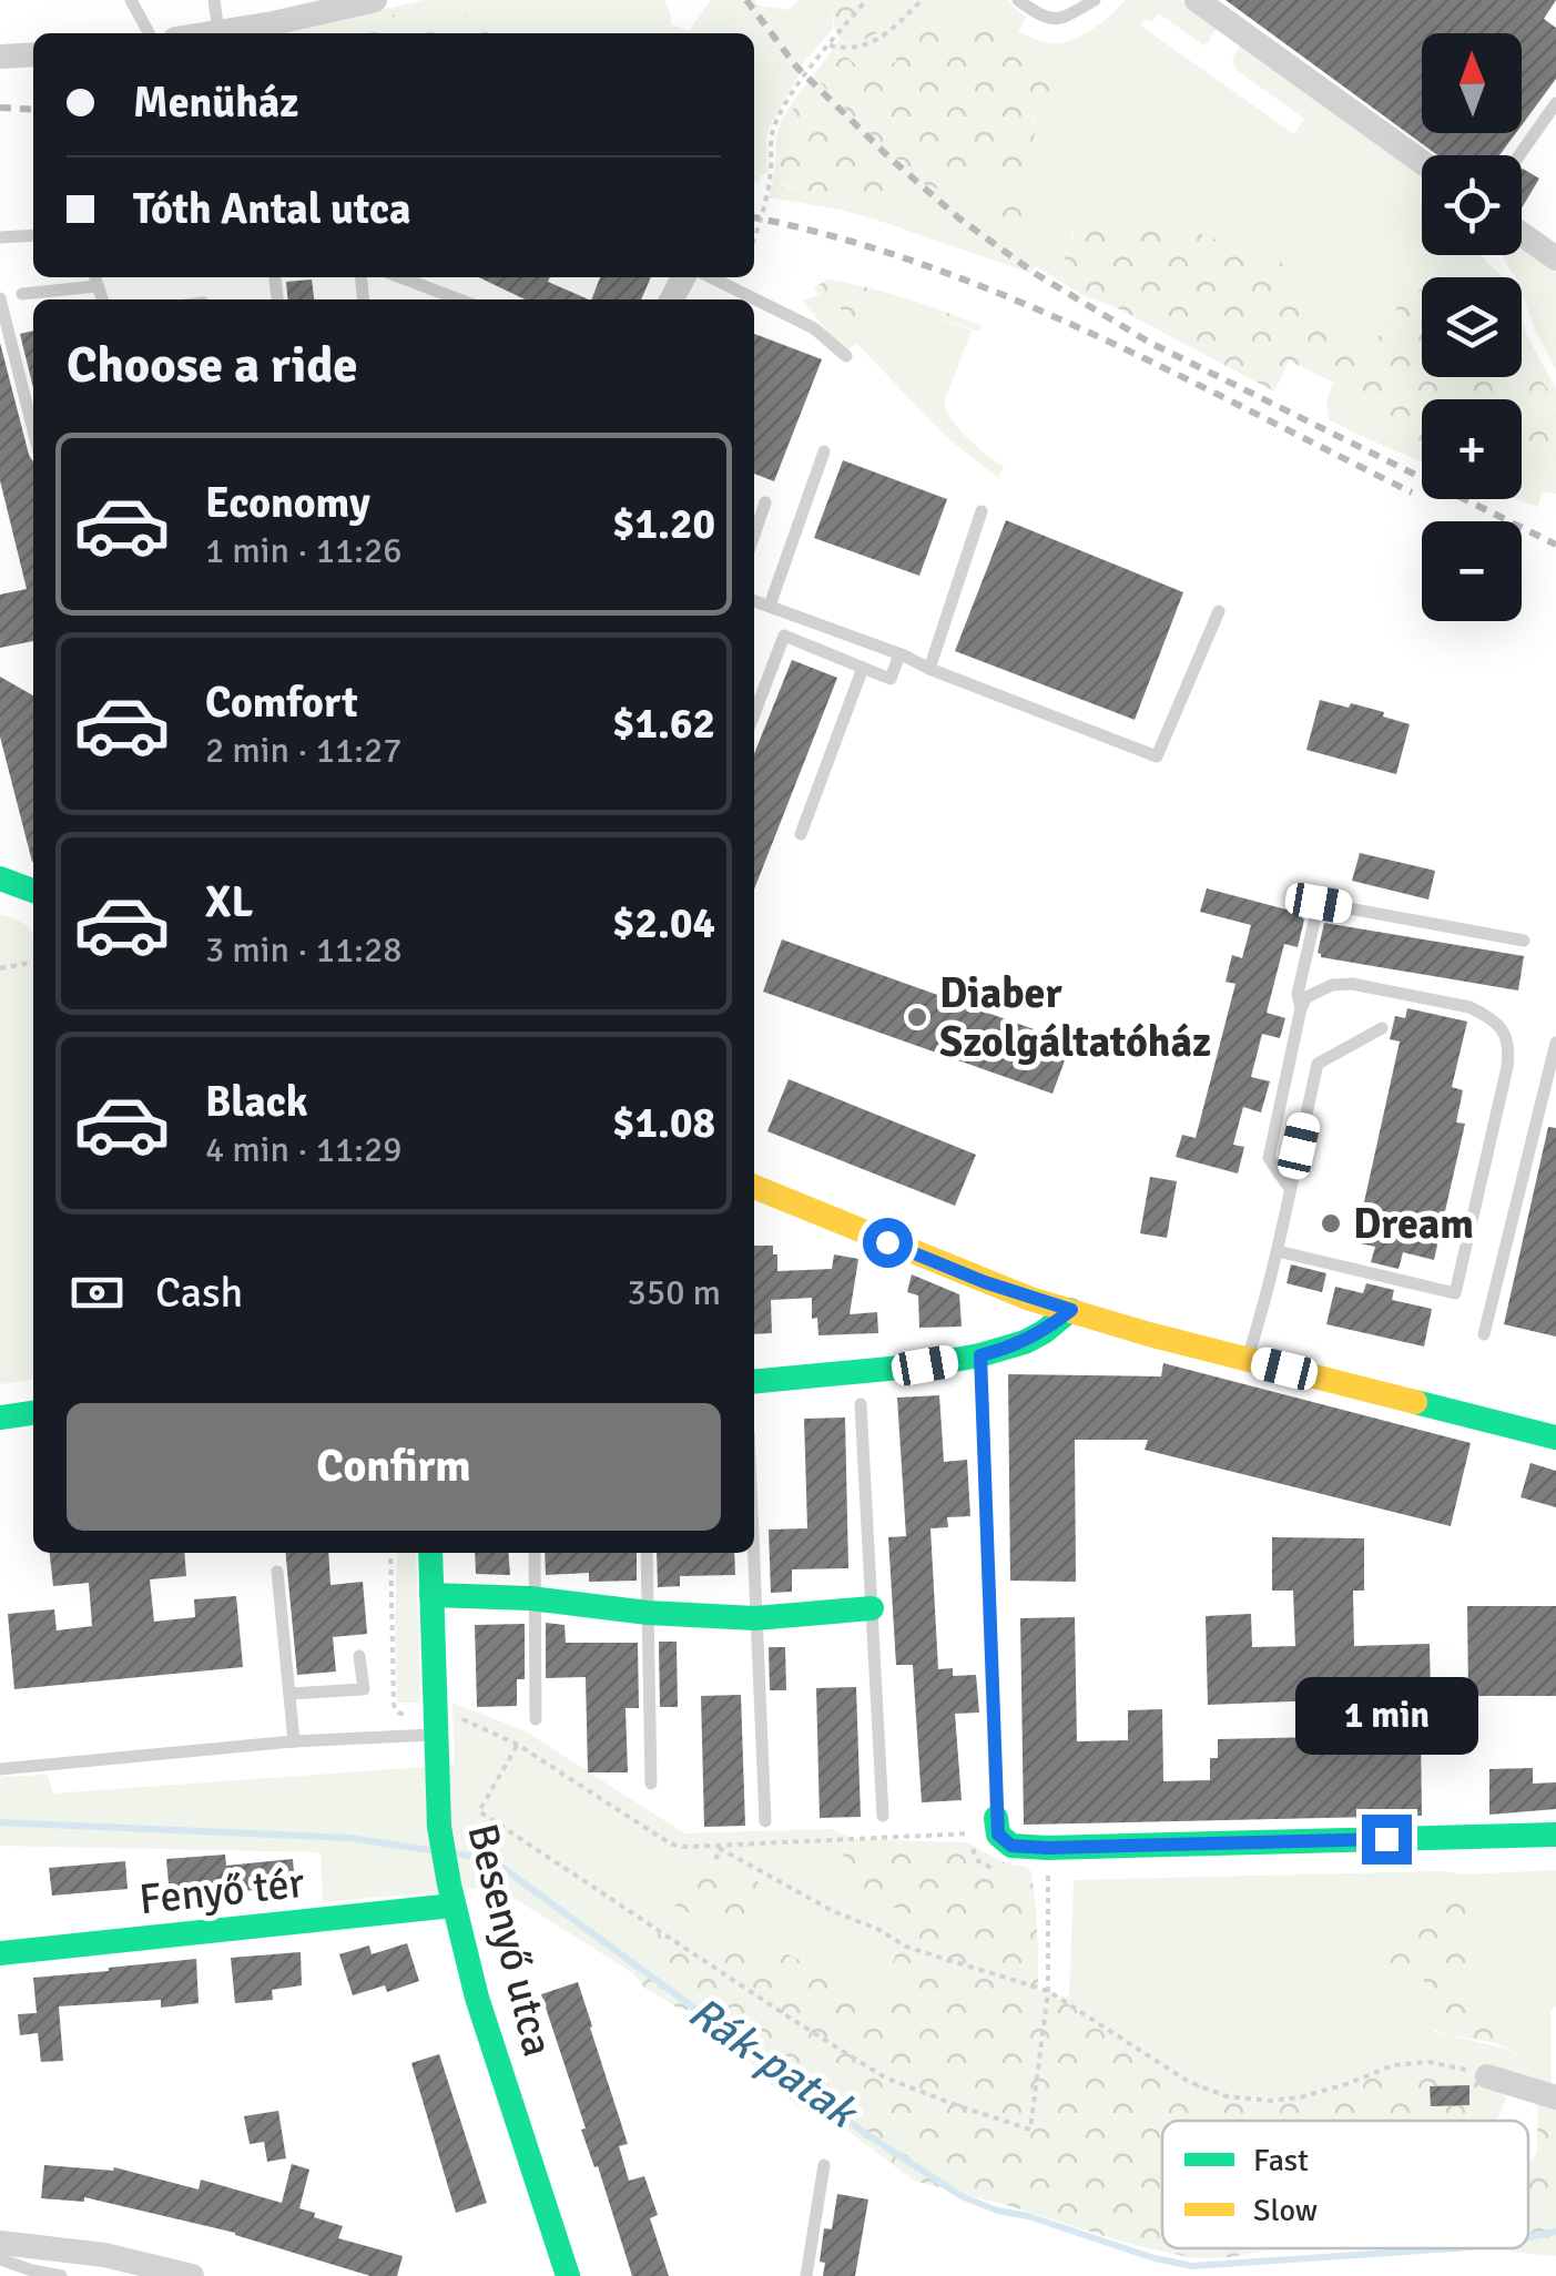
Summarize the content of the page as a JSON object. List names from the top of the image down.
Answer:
{
  "streets": {
    "street": ["Fenyő tér", "Besenyő utca"]
  },
  "crossings": [
    ["Fenyő tér", "Besenyő utca"]
  ],
  "water": ["Rák-patak"],
  "places": ["Diaber Szolgáltatóház", "Dream"],
  "legend": ["Fast", "Slow"],
  "north": "top",
  "page": {
    "map_buttons": ["+", "−"],
    "banner": ["Menüház", "Tóth Antal utca"],
    "heading": "Choose a ride",
    "list": [
      {
        "name": "Economy",
        "note": "1 min · 11:26",
        "value": "$1.20"
      },
      {
        "name": "Comfort",
        "note": "2 min · 11:27",
        "value": "$1.62"
      },
      {
        "name": "XL",
        "note": "3 min · 11:28",
        "value": "$2.04"
      },
      {
        "name": "Black",
        "note": "4 min · 11:29",
        "value": "$1.08"
      }
    ],
    "pay": ["Cash", "350 m"],
    "buttons": "Confirm",
    "bubble": "1 min"
  }
}
